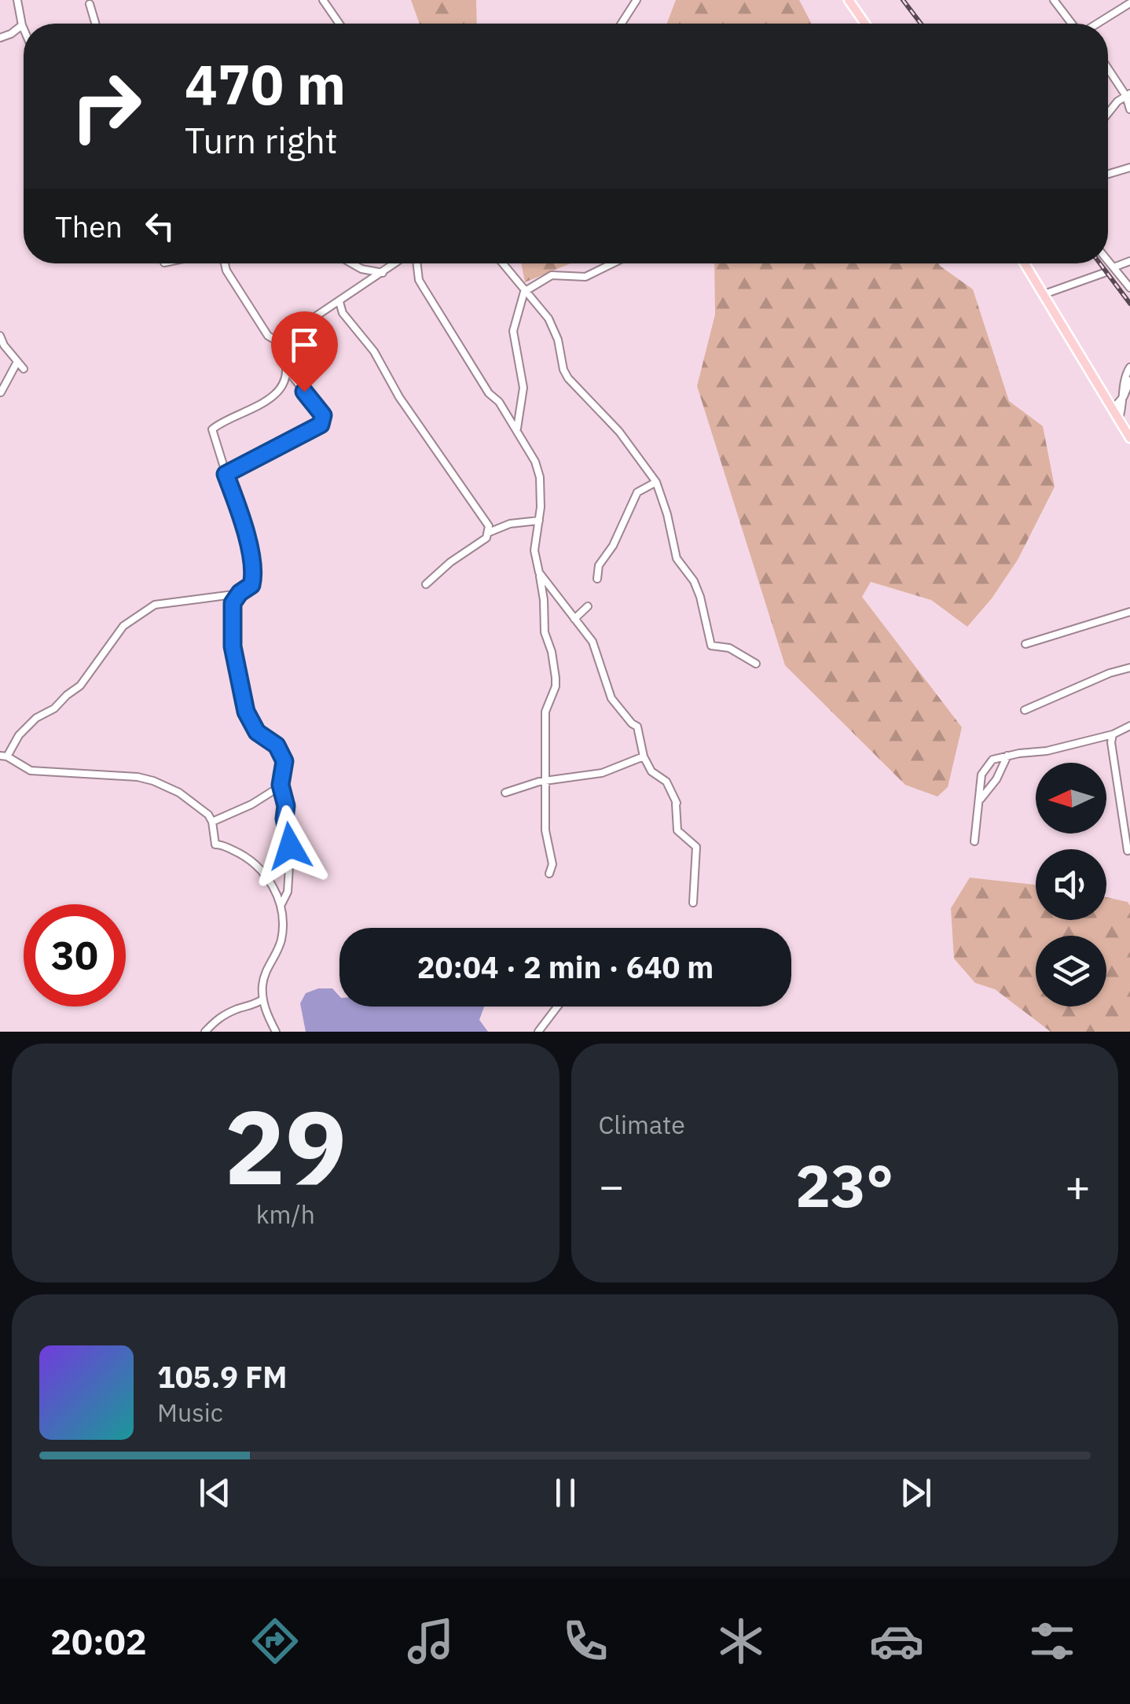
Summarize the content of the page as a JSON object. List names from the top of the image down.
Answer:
{
  "north": "left",
  "page": {
    "turn": ["470 m", "Turn right"],
    "then": "Then",
    "limit": "30",
    "trip": "20:04 · 2 min · 640 m",
    "tile": [
      ["29", "km/h"],
      "Climate"
    ],
    "heat": ["−", "23°", "+"],
    "song": ["105.9 FM", "Music"],
    "tabs": "20:02"
  }
}
